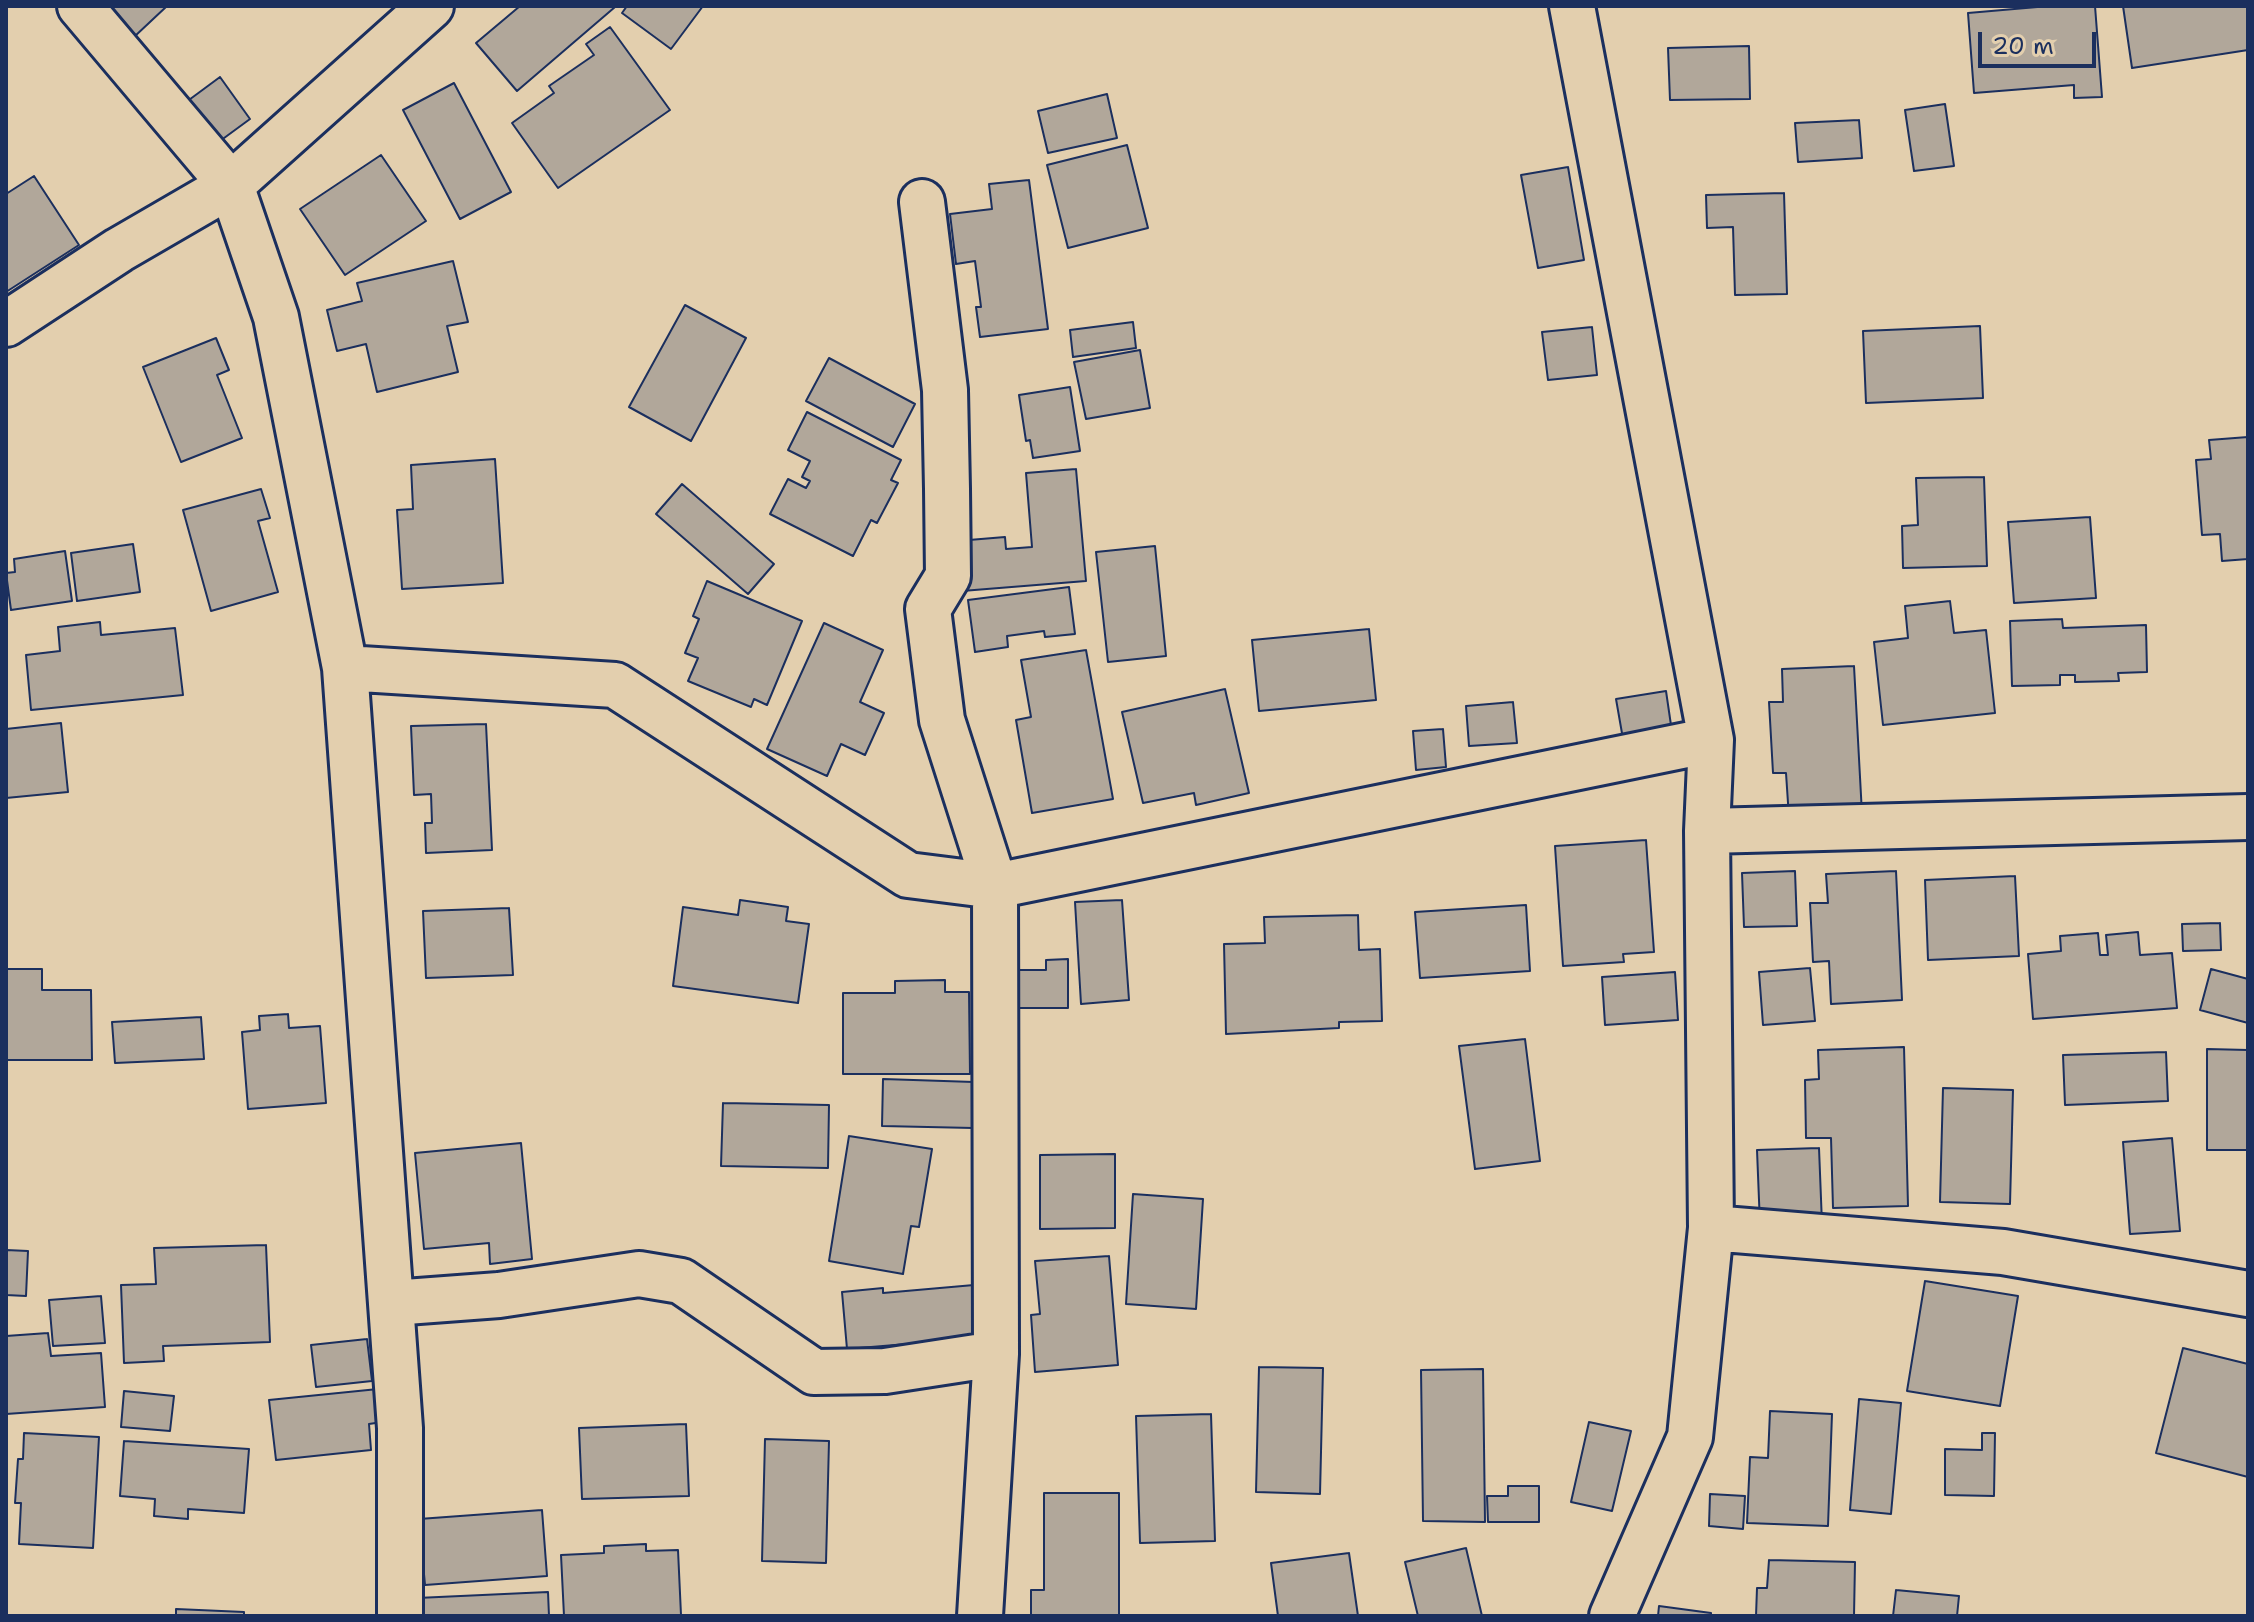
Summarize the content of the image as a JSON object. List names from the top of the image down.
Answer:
{
  "scale_bar": "20 m"
}
